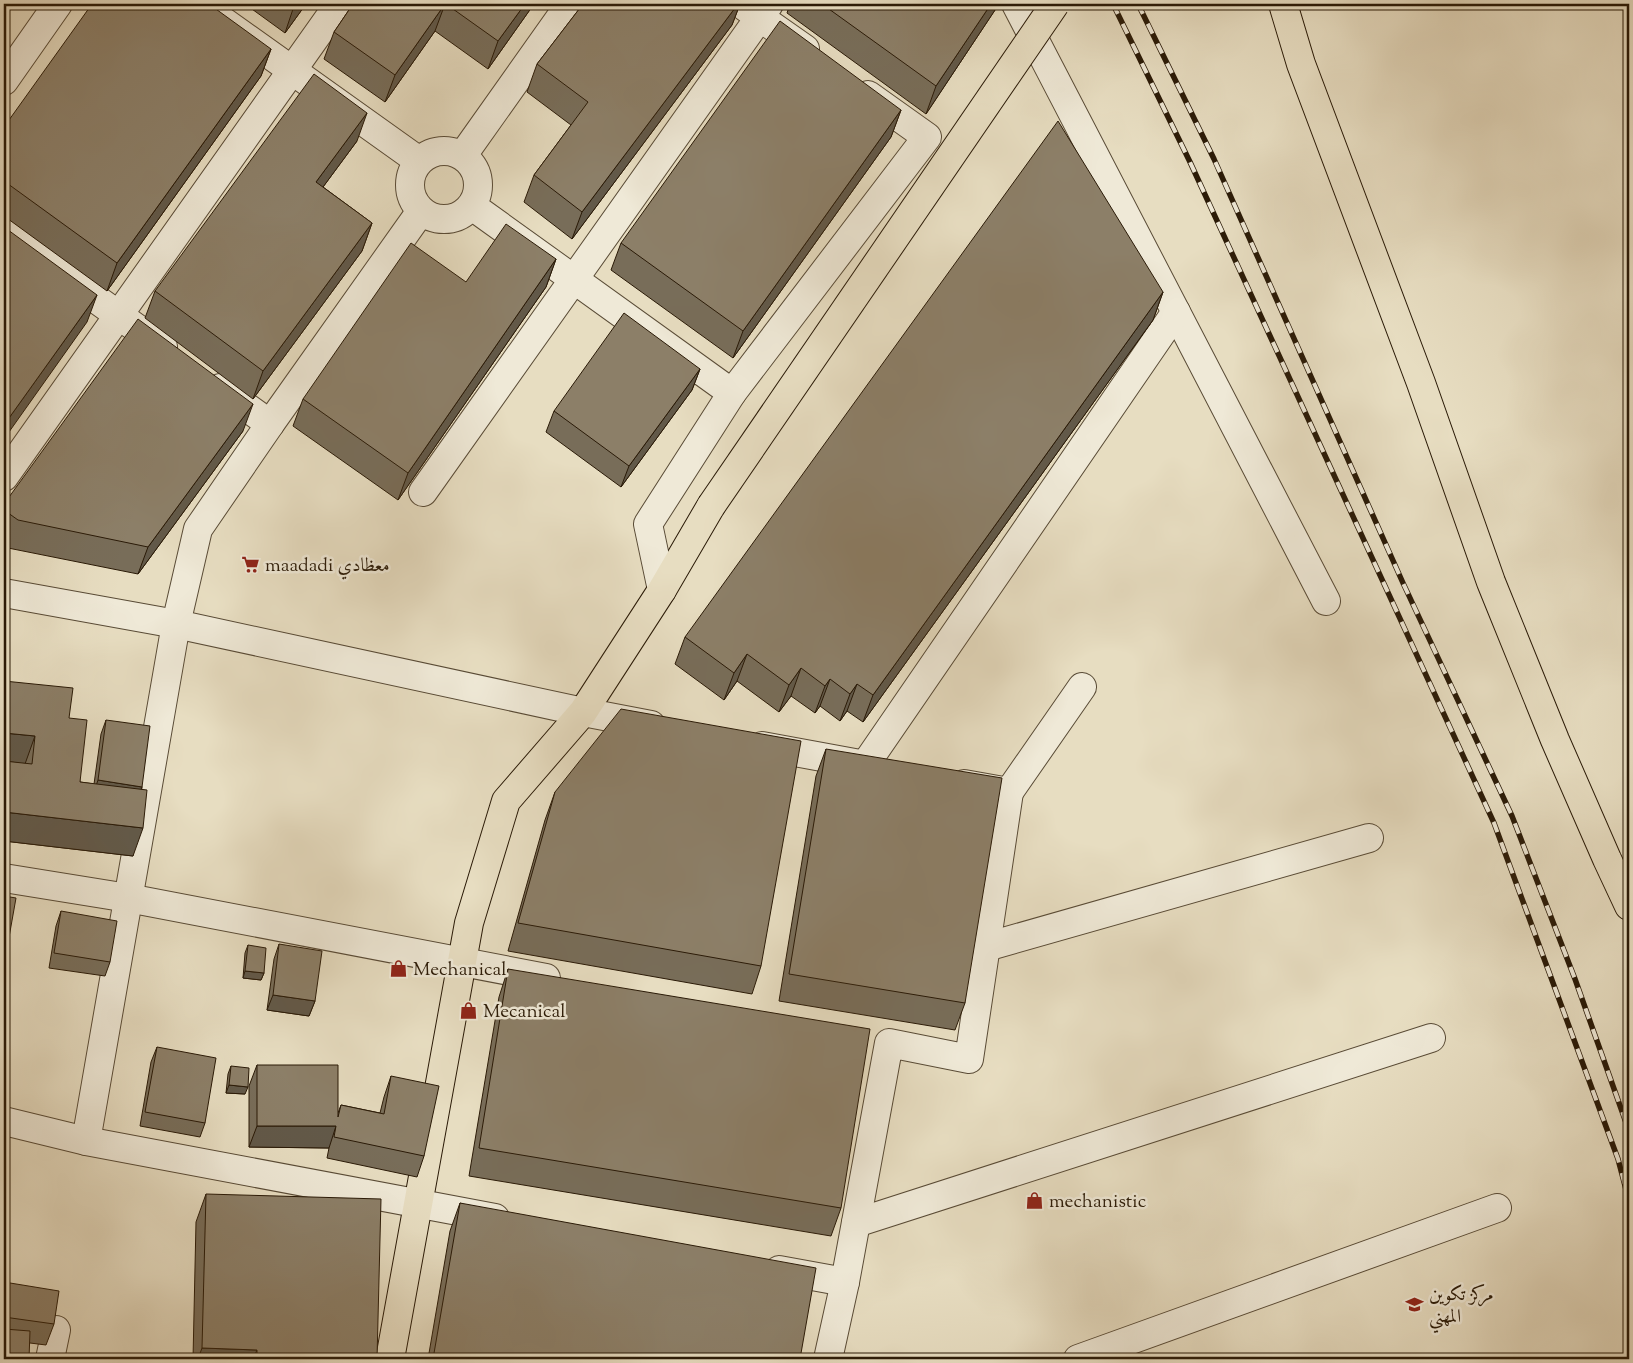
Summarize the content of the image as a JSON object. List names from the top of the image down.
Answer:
{
  "places": {
    "supermarket": ["maadadi معظادي"],
    "shop": ["Mechanical", "Mecanical", "mechanistic"],
    "school or university": ["مركز تكوين المهني"]
  }
}
